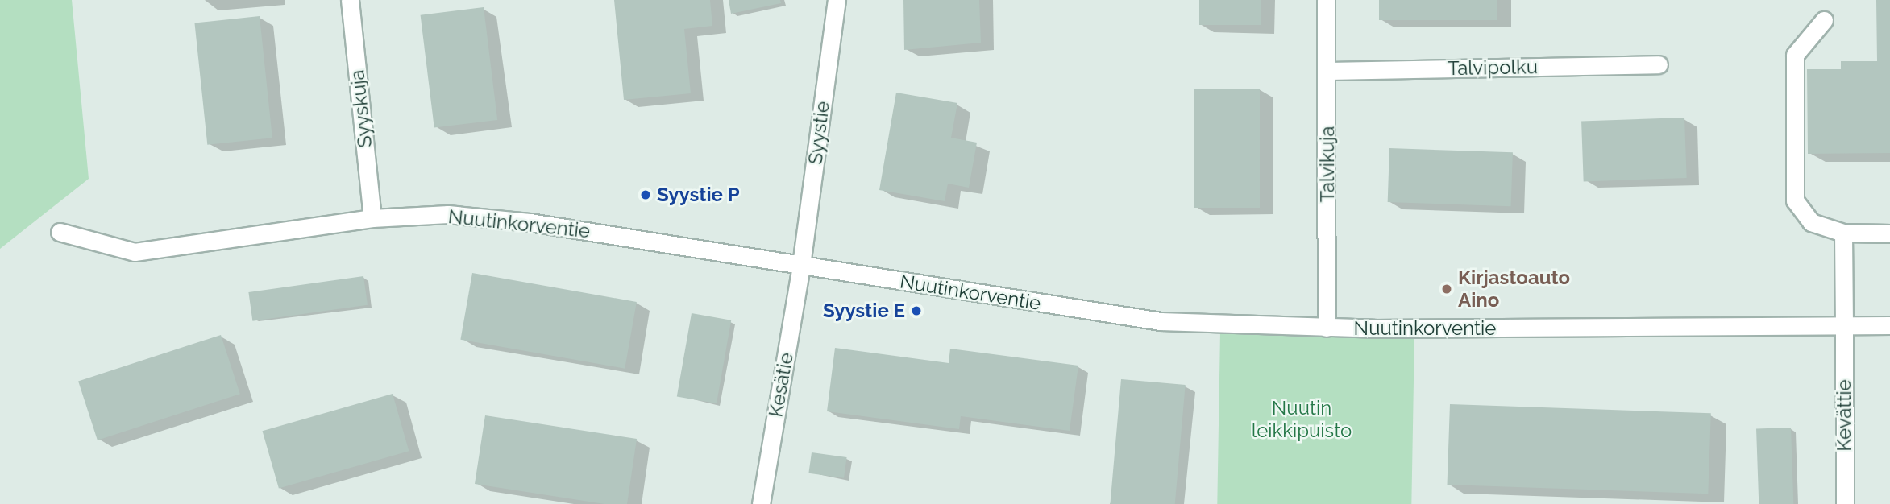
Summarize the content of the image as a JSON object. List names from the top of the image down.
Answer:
{
  "streets": {
    "street": [
      "Talvipolku",
      "Syyskuja",
      "Syystie",
      "Talvikuja",
      "Nuutinkorventie",
      "Kesätie",
      "Kevättie"
    ]
  },
  "crossings": [
    ["Talvipolku", "Talvikuja"],
    ["Syyskuja", "Nuutinkorventie"],
    ["Syystie", "Nuutinkorventie"],
    ["Syystie", "Kesätie"],
    ["Talvikuja", "Nuutinkorventie"],
    ["Nuutinkorventie", "Kesätie"],
    ["Nuutinkorventie", "Kevättie"]
  ],
  "parks": ["Nuutin leikkipuisto"],
  "places": ["Syystie P", "Kirjastoauto Aino", "Syystie E"]
}
